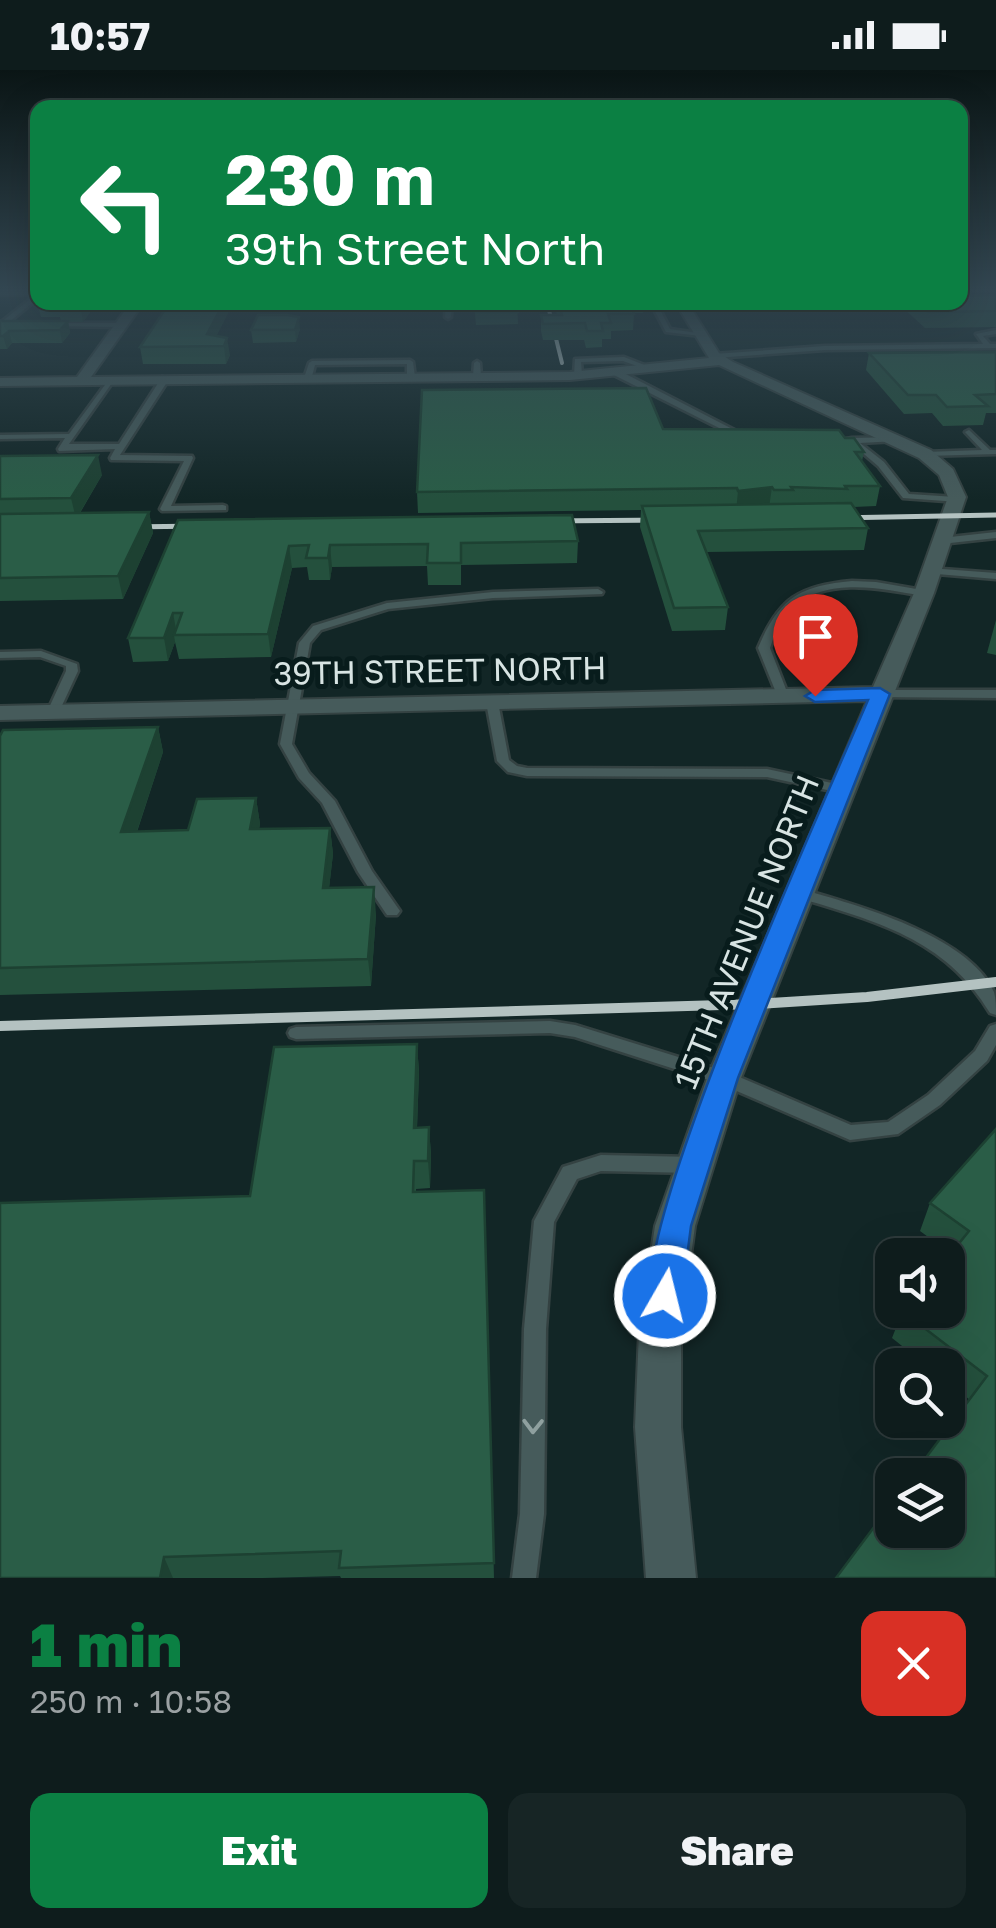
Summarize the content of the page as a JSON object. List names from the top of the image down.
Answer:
{
  "streets": {
    "street": ["39TH STREET NORTH", "15TH AVENUE NORTH"]
  },
  "crossings": [
    ["39TH STREET NORTH", "15TH AVENUE NORTH"]
  ],
  "page": {
    "status": "10:57",
    "turn": ["230 m", "39th Street North"],
    "heading": ["1 min", "250 m · 10:58"],
    "buttons": ["Exit", "Share"]
  }
}
